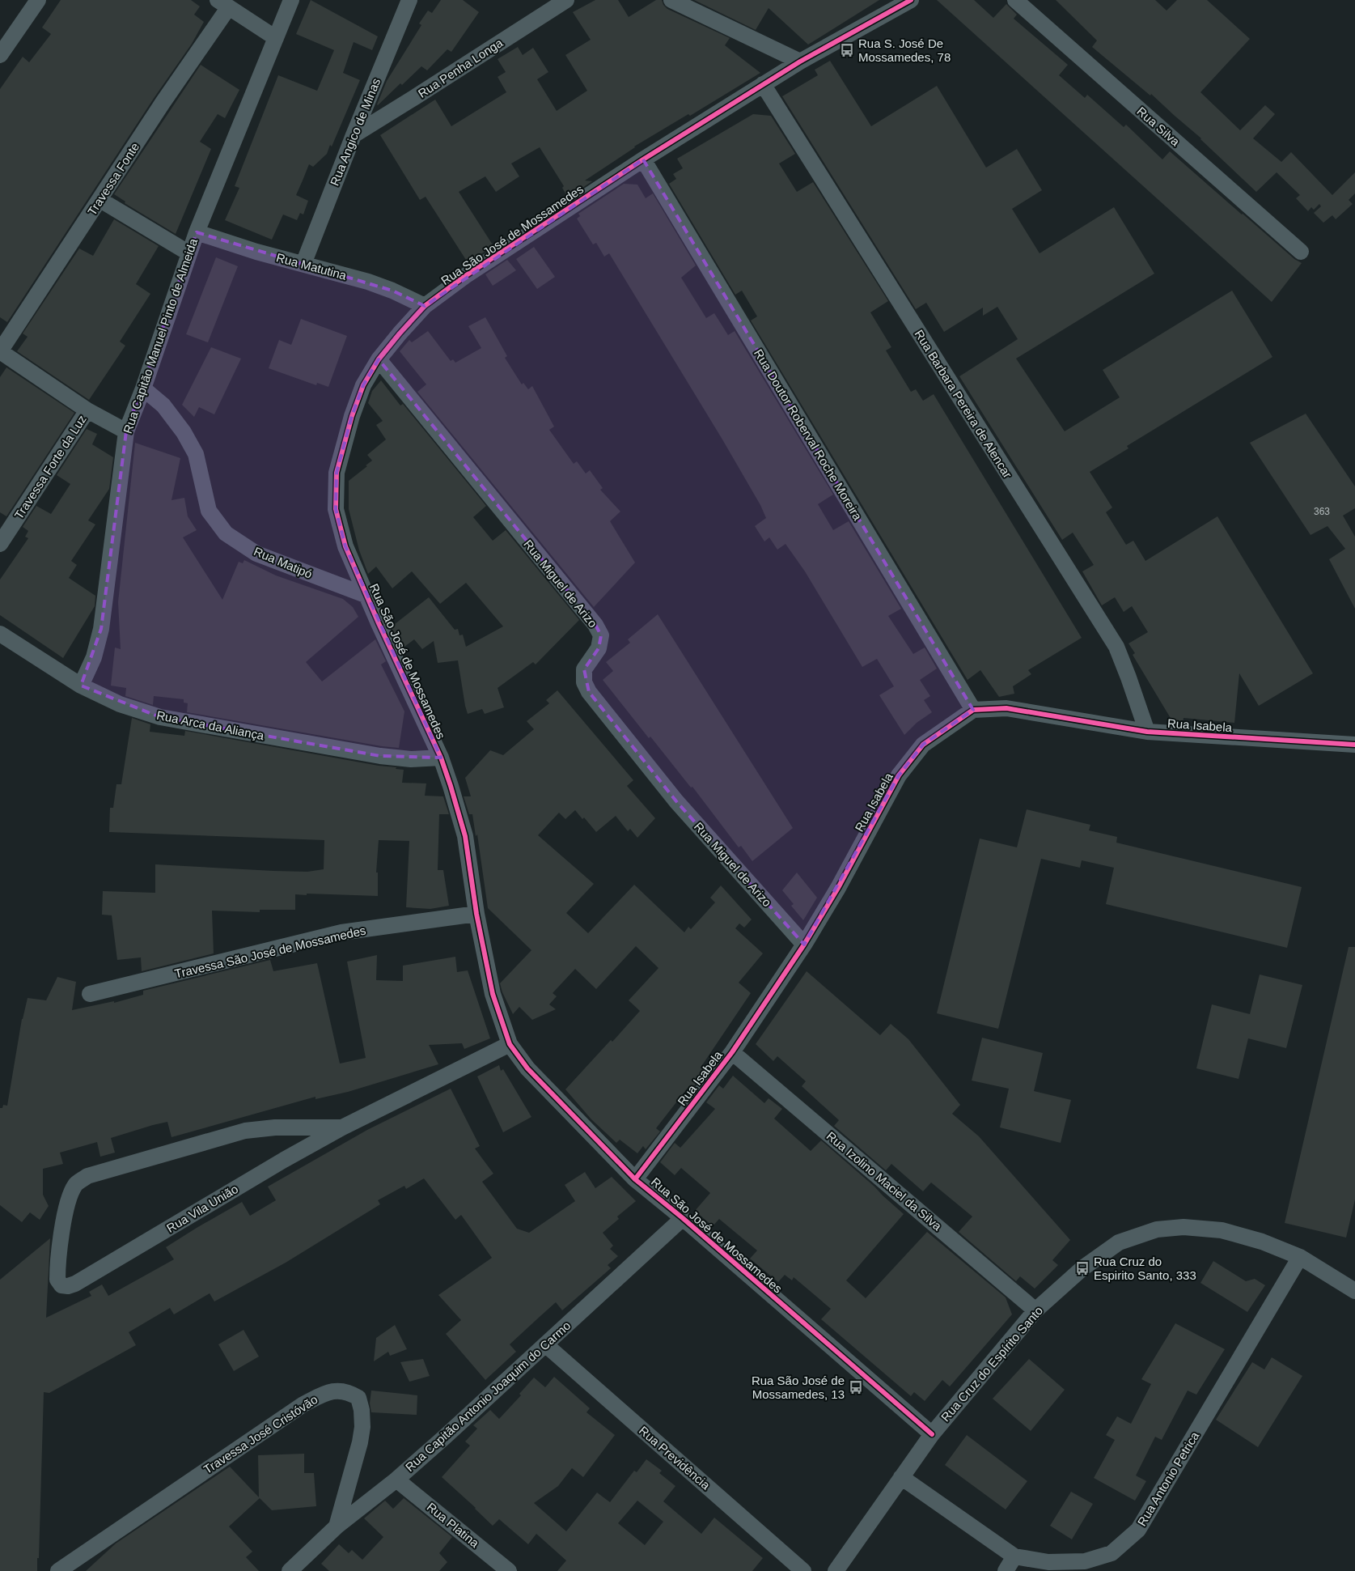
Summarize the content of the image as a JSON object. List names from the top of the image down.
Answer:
{
  "streets": {
    "street": [
      "Rua Penha Longa",
      "Rua Silva",
      "Rua Angico de Minas",
      "Travessa Fonte",
      "Rua São José de Mossamedes",
      "Rua Matutina",
      "Rua Capitão Manuel Pinto de Almeida",
      "Rua Barbara Pereira de Alencar",
      "Rua Doutor Roberval Roche Moreira",
      "Travessa Forte da Luz",
      "Rua Matipó",
      "Rua Miguel de Arizo",
      "Rua Arca da Aliança",
      "Rua Isabela",
      "Travessa São José de Mossamedes",
      "Rua Izolino Maciel da Silva",
      "Rua Vila União",
      "Rua Cruz do Espírito Santo",
      "Rua Capitão Antonio Joaquim do Carmo",
      "Travessa José Cristóvão",
      "Rua Previdência",
      "Rua Antonio Petrica",
      "Rua Platina"
    ]
  },
  "crossings": [
    ["Rua Penha Longa", "Rua Angico de Minas"],
    ["Rua Angico de Minas", "Rua Matutina"],
    ["Rua São José de Mossamedes", "Rua Matutina"],
    ["Rua São José de Mossamedes", "Rua Barbara Pereira de Alencar"],
    ["Rua São José de Mossamedes", "Rua Doutor Roberval Roche Moreira"],
    ["Rua São José de Mossamedes", "Rua Matipó"],
    ["Rua São José de Mossamedes", "Rua Miguel de Arizo"],
    ["Rua São José de Mossamedes", "Rua Arca da Aliança"],
    ["Rua São José de Mossamedes", "Rua Isabela"],
    ["Rua São José de Mossamedes", "Travessa São José de Mossamedes"],
    ["Rua São José de Mossamedes", "Rua Vila União"],
    ["Rua São José de Mossamedes", "Rua Cruz do Espírito Santo"],
    ["Rua São José de Mossamedes", "Rua Capitão Antonio Joaquim do Carmo"],
    ["Rua Matutina", "Rua Capitão Manuel Pinto de Almeida"],
    ["Rua Capitão Manuel Pinto de Almeida", "Rua Matipó"],
    ["Rua Capitão Manuel Pinto de Almeida", "Rua Arca da Aliança"],
    ["Rua Barbara Pereira de Alencar", "Rua Isabela"],
    ["Rua Doutor Roberval Roche Moreira", "Rua Isabela"],
    ["Rua Miguel de Arizo", "Rua Isabela"],
    ["Rua Isabela", "Rua Izolino Maciel da Silva"],
    ["Rua Izolino Maciel da Silva", "Rua Cruz do Espírito Santo"],
    ["Rua Cruz do Espírito Santo", "Rua Antonio Petrica"],
    ["Rua Capitão Antonio Joaquim do Carmo", "Travessa José Cristóvão"],
    ["Rua Capitão Antonio Joaquim do Carmo", "Rua Previdência"],
    ["Rua Capitão Antonio Joaquim do Carmo", "Rua Platina"]
  ],
  "places": {
    "bus stop": ["Rua S. José De Mossamedes, 78", "Rua Cruz do Espirito Santo, 333", "Rua São José de Mossamedes, 13"]
  },
  "house_numbers": ["363"]
}
